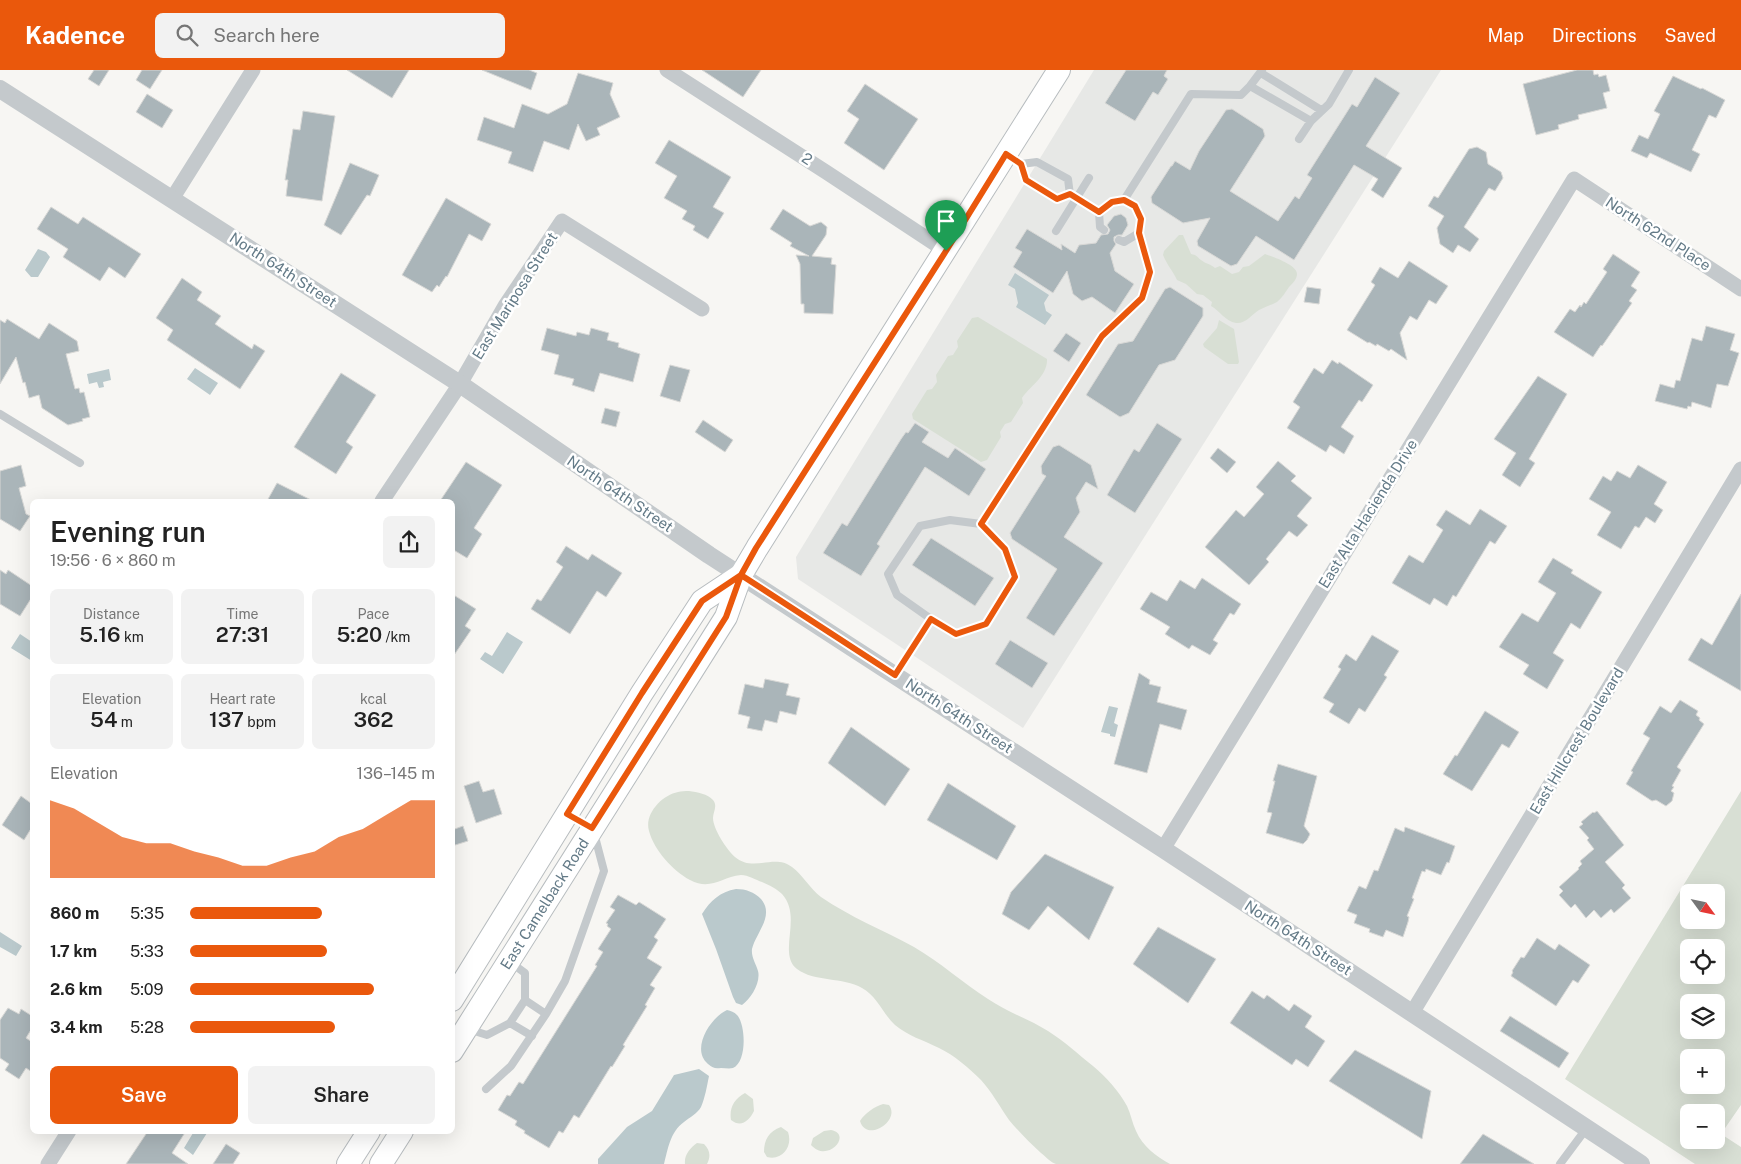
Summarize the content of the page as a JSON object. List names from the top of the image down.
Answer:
{
  "streets": {
    "main road": ["East Camelback Road"],
    "street": [
      "2",
      "North 62nd Place",
      "North 64th Street",
      "East Mariposa Street",
      "East Alta Hacienda Drive",
      "East Hillcrest Boulevard"
    ]
  },
  "crossings": [
    ["2", "East Camelback Road"],
    ["North 62nd Place", "East Alta Hacienda Drive"],
    ["North 64th Street", "East Mariposa Street"],
    ["North 64th Street", "East Alta Hacienda Drive"],
    ["North 64th Street", "East Hillcrest Boulevard"],
    ["North 64th Street", "East Camelback Road"]
  ],
  "north": "bottom right",
  "page": {
    "header": "Kadence",
    "search": "Search here",
    "nav": ["Map", "Directions", "Saved"],
    "heading": ["Evening run", "19:56 · 6 × 860 m"],
    "stats": [
      ["Distance", "5.16 km"],
      ["Time", "27:31"],
      ["Pace", "5:20 /km"],
      ["Elevation", "54 m"],
      ["Heart rate", "137 bpm"],
      ["kcal", "362"]
    ],
    "chart": ["Elevation", "136–145 m"],
    "map_buttons": ["+", "−"],
    "list": [
      {
        "name": "860 m",
        "note": "5:35"
      },
      {
        "name": "1.7 km",
        "note": "5:33"
      },
      {
        "name": "2.6 km",
        "note": "5:09"
      },
      {
        "name": "3.4 km",
        "note": "5:28"
      }
    ],
    "buttons": ["Save", "Share"]
  }
}
